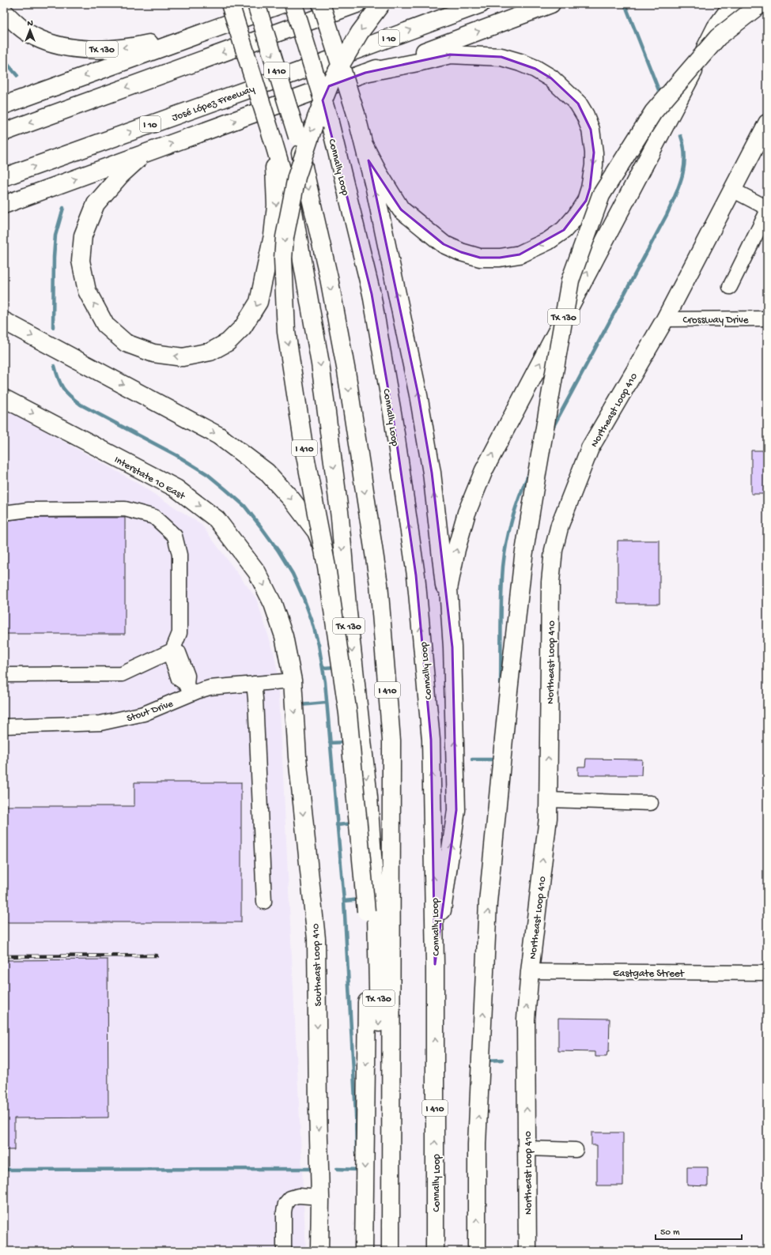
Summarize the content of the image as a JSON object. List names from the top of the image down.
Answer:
{
  "streets": {
    "main road": [
      "I 10",
      "TX 130",
      "I 410",
      "José López Freeway",
      "Connally Loop",
      "Northeast Loop 410",
      "Interstate 10 East",
      "Southeast Loop 410"
    ],
    "street": ["Crossway Drive", "Stout Drive", "Eastgate Street"]
  },
  "crossings": [
    ["TX 130", "Connally Loop"],
    ["Crossway Drive", "Northeast Loop 410"],
    ["Northeast Loop 410", "Eastgate Street"],
    ["Interstate 10 East", "Stout Drive"],
    ["Interstate 10 East", "Southeast Loop 410"],
    ["Stout Drive", "Southeast Loop 410"]
  ],
  "scale_bar": "50 m",
  "north": "top"
}
